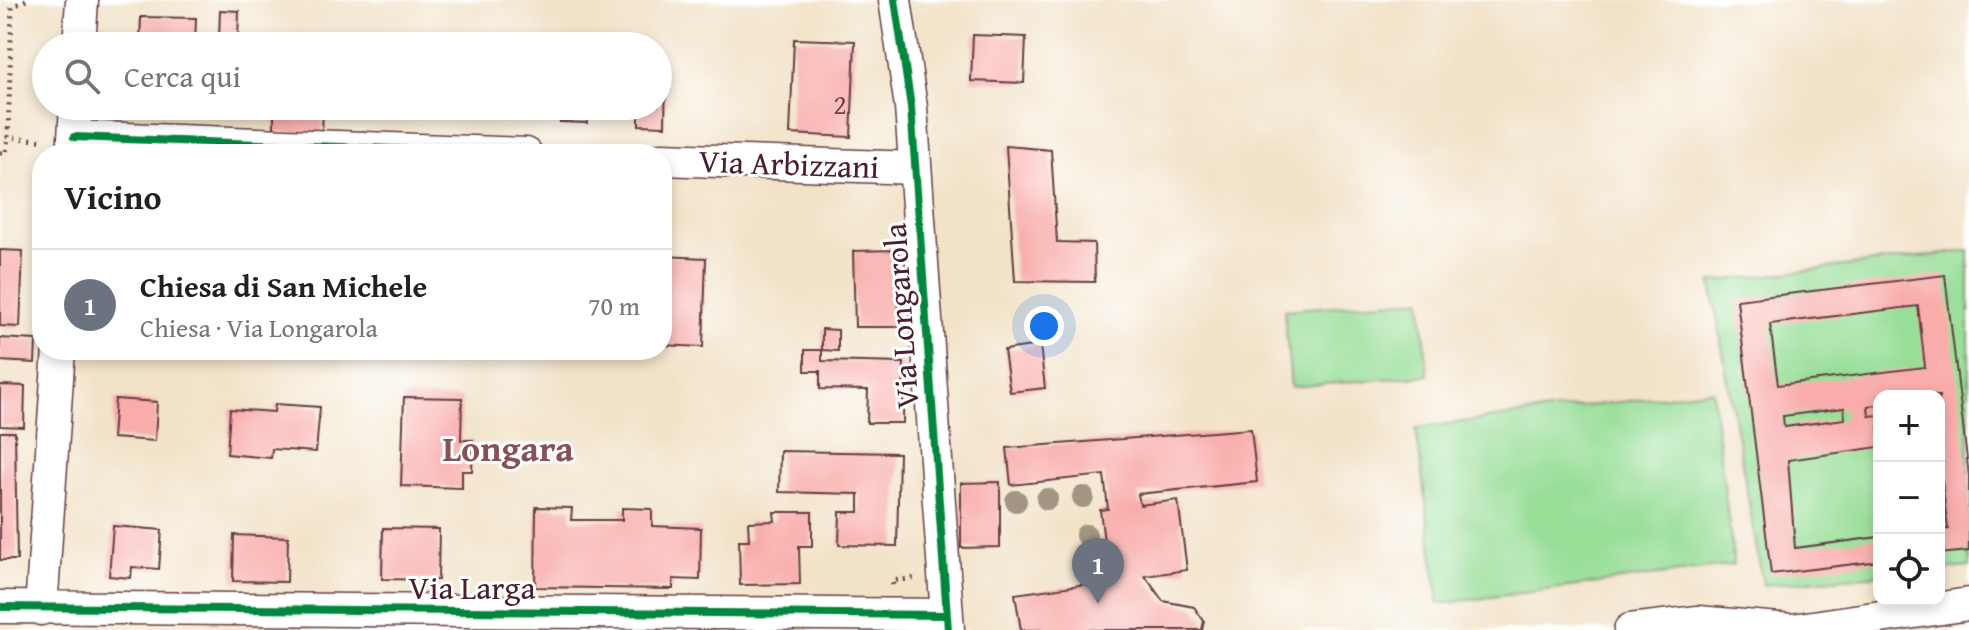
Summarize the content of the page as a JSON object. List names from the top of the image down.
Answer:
{
  "streets": {
    "street": ["Via Arbizzani", "Via Longarola", "Via Larga"]
  },
  "crossings": [
    ["Via Arbizzani", "Via Longarola"],
    ["Via Longarola", "Via Larga"]
  ],
  "districts": ["Longara"],
  "house_numbers": ["2"],
  "page": {
    "search": "Cerca qui",
    "heading": "Vicino",
    "list": [
      {
        "mark": "1",
        "name": "Chiesa di San Michele",
        "note": "Chiesa · Via Longarola",
        "value": "70 m"
      }
    ],
    "map_buttons": ["+", "−"],
    "pins": "1"
  }
}
